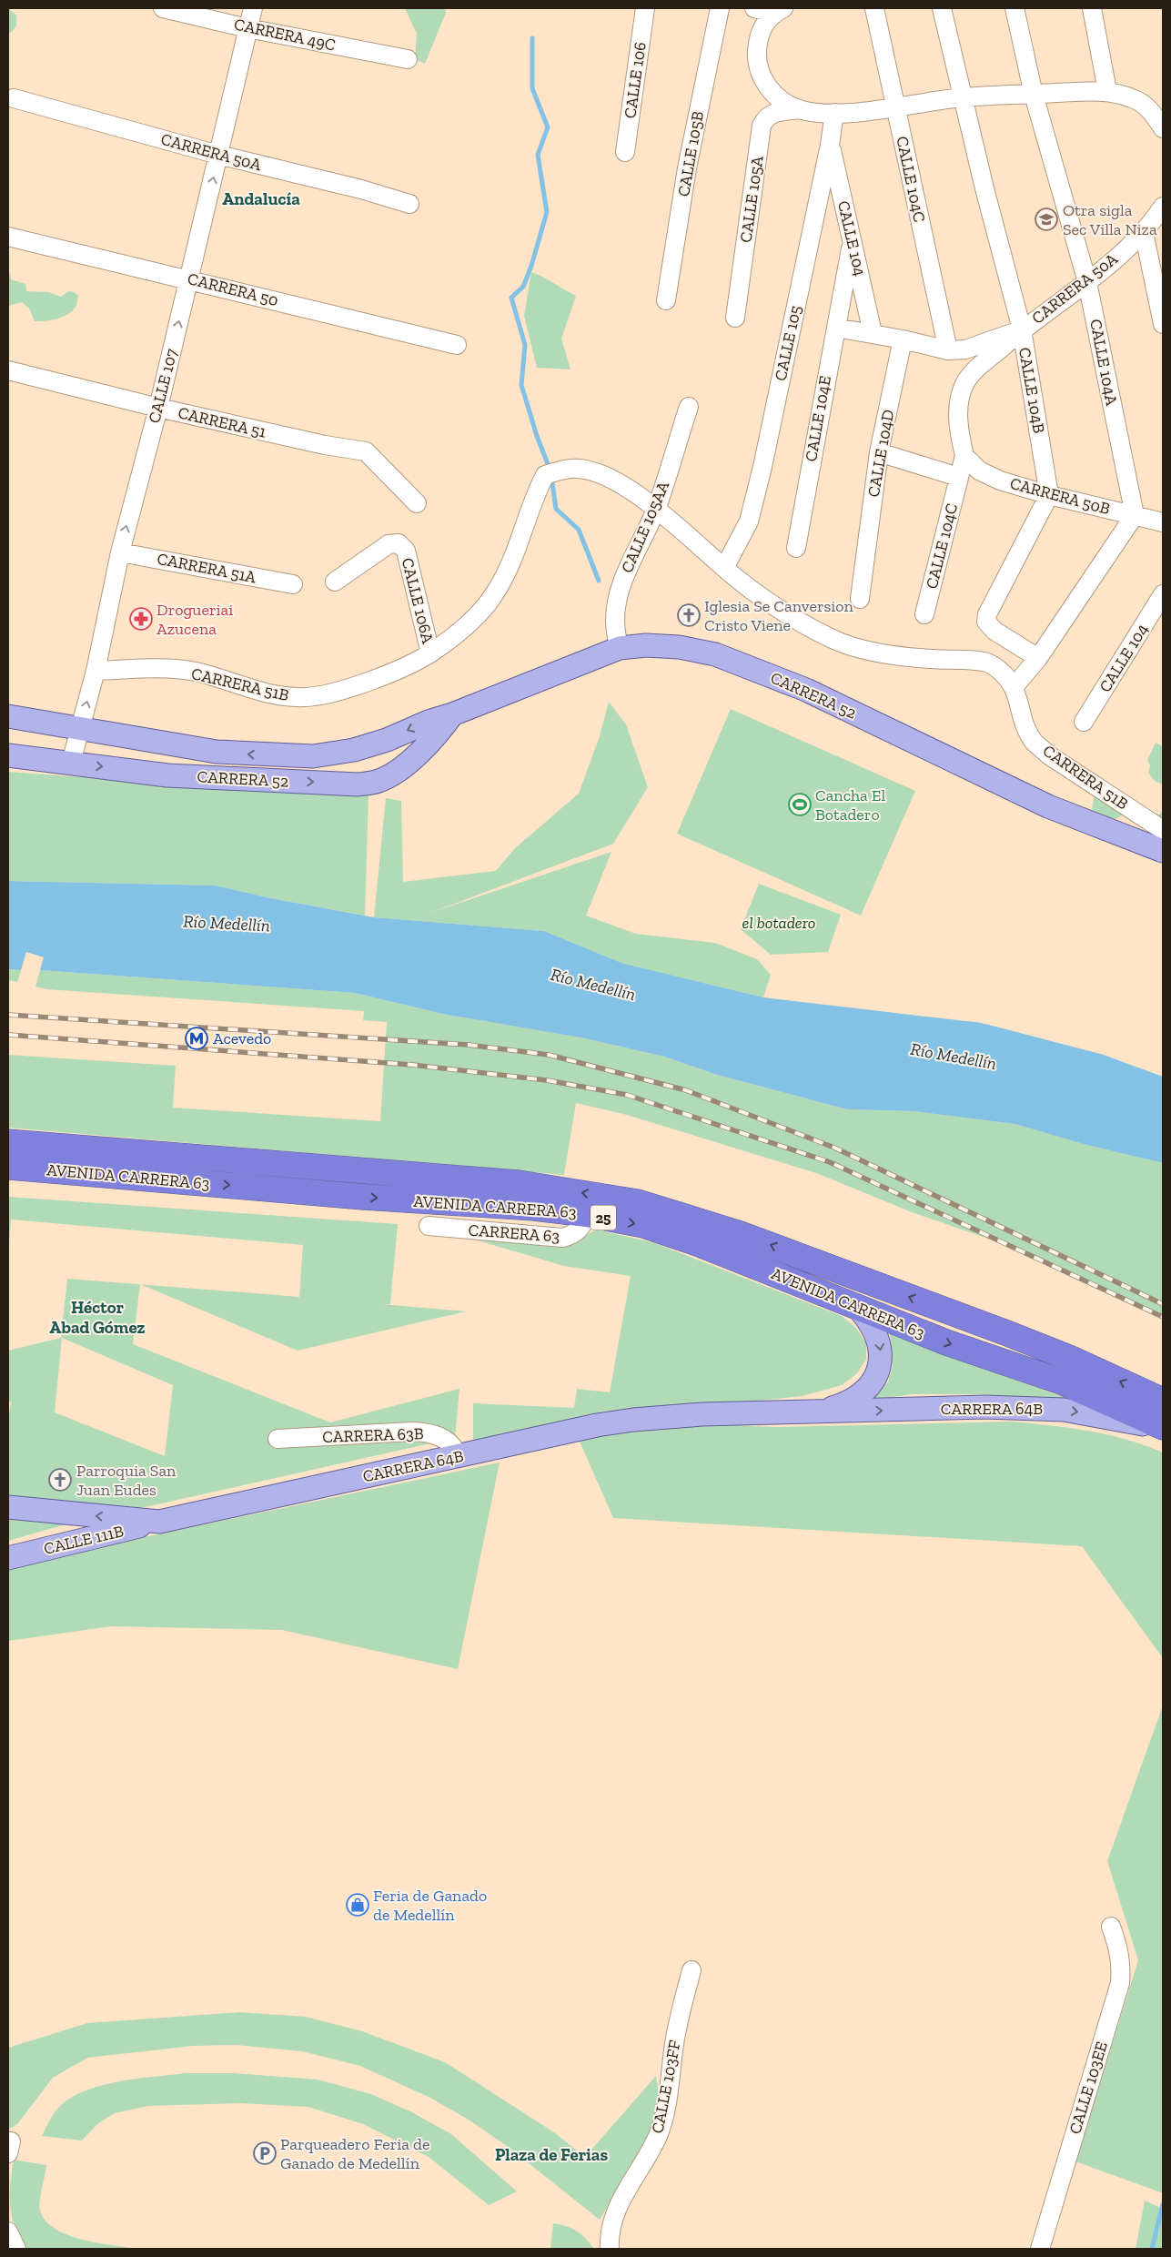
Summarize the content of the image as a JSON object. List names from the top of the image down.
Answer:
{
  "streets": {
    "highway": ["AVENIDA CARRERA 63", "25"],
    "main road": ["CARRERA 52", "CARRERA 64B", "CALLE 111B"],
    "street": [
      "CARRERA 49C",
      "CALLE 106",
      "CARRERA 50A",
      "CALLE 105B",
      "CALLE 104C",
      "CALLE 105A",
      "CALLE 104",
      "CARRERA 50",
      "CALLE 105",
      "CALLE 104A",
      "CALLE 107",
      "CALLE 104B",
      "CALLE 104E",
      "CARRERA 51",
      "CALLE 104D",
      "CARRERA 50B",
      "CALLE 105AA",
      "CARRERA 51A",
      "CALLE 106A",
      "CARRERA 51B",
      "CARRERA 63",
      "CARRERA 63B",
      "CALLE 103FF",
      "CALLE 103EE"
    ]
  },
  "crossings": [
    ["CARRERA 49C", "CALLE 107"],
    ["CARRERA 50A", "CALLE 104C"],
    ["CARRERA 50A", "CALLE 104A"],
    ["CARRERA 50A", "CALLE 107"],
    ["CARRERA 50A", "CALLE 104B"],
    ["CARRERA 50A", "CALLE 104D"],
    ["CALLE 104C", "CARRERA 50B"],
    ["CALLE 104", "CALLE 105"],
    ["CALLE 104", "CALLE 104E"],
    ["CARRERA 50", "CALLE 107"],
    ["CALLE 104A", "CARRERA 50B"],
    ["CALLE 107", "CARRERA 51"],
    ["CALLE 107", "CARRERA 51A"],
    ["CALLE 107", "CARRERA 51B"],
    ["CALLE 107", "CARRERA 52"],
    ["CALLE 104B", "CARRERA 50B"],
    ["CALLE 105AA", "CARRERA 51B"],
    ["CALLE 105AA", "CARRERA 52"],
    ["CALLE 106A", "CARRERA 51B"],
    ["AVENIDA CARRERA 63", "CARRERA 63"],
    ["AVENIDA CARRERA 63", "CARRERA 64B"],
    ["CARRERA 64B", "CARRERA 63B"],
    ["CARRERA 64B", "CALLE 111B"]
  ],
  "one_way": ["CALLE 107"],
  "districts": ["Andalucía", "Héctor Abad Gómez", "Plaza de Ferias"],
  "water": ["Río Medellín"],
  "parks": ["el botadero"],
  "places": {
    "school or university": ["Otra sigla Sec Villa Niza"],
    "church": ["Iglesia Se Canversion Cristo Viene", "Parroquia San Juan Eudes"],
    "pharmacy": ["Drogueriai Azucena"],
    "sports": ["Cancha El Botadero"],
    "metro station": ["Acevedo"],
    "shop": ["Feria de Ganado de Medellín"],
    "parking": ["Parqueadero Feria de Ganado de Medellín"]
  }
}
